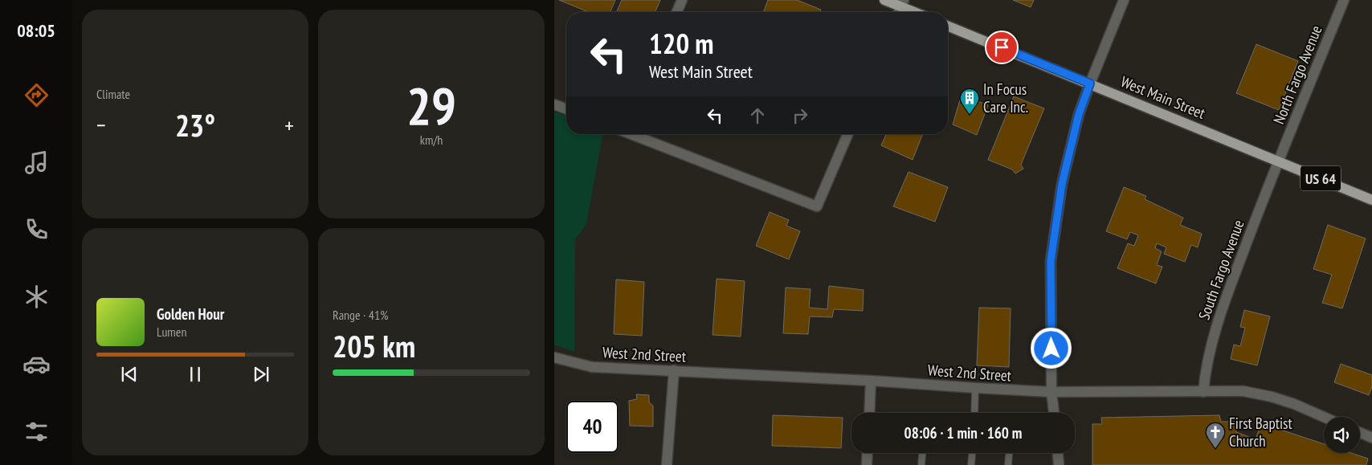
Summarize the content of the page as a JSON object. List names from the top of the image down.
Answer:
{
  "streets": {
    "main road": ["West Main Street", "US 64"],
    "street": ["North Fargo Avenue", "South Fargo Avenue", "West 2nd Street"]
  },
  "crossings": [
    ["North Fargo Avenue", "West Main Street"],
    ["North Fargo Avenue", "South Fargo Avenue"],
    ["West Main Street", "South Fargo Avenue"],
    ["South Fargo Avenue", "West 2nd Street"]
  ],
  "places": {
    "building": ["In Focus Care Inc."],
    "church": ["First Baptist Church"]
  },
  "page": {
    "tabs": "08:05",
    "tile": [
      "Climate",
      ["29", "km/h"],
      ["Range · 41%", "205 km"]
    ],
    "turn": ["120 m", "West Main Street"],
    "heat": ["−", "23°", "+"],
    "song": ["Golden Hour", "Lumen"],
    "limit": "40",
    "trip": "08:06 · 1 min · 160 m"
  }
}
